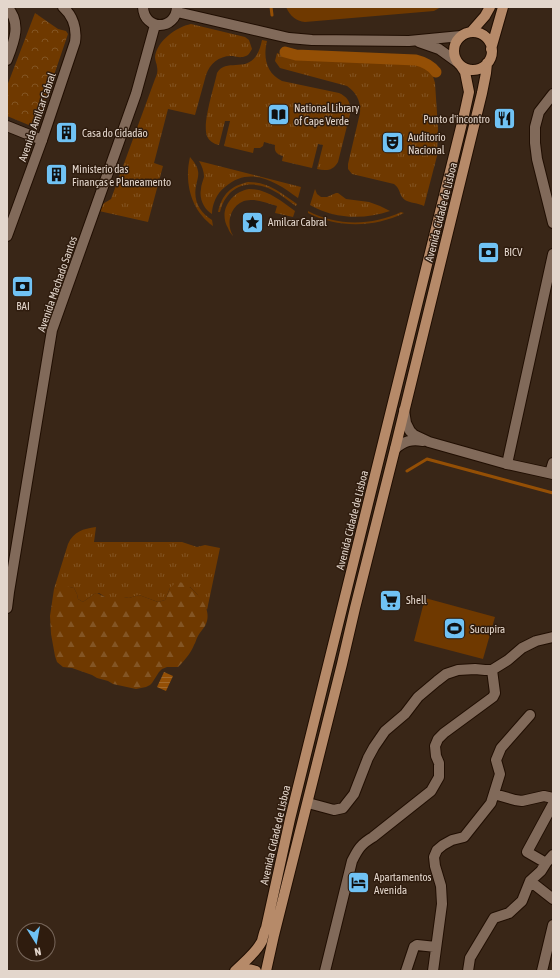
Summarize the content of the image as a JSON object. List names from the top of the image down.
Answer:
{
  "streets": {
    "main road": ["Avenida Cidade de Lisboa"],
    "street": ["Avenida Amilcar Cabral", "Avenida Machado Santos"]
  },
  "places": {
    "library": ["National Library of Cape Verde"],
    "restaurant": ["Punto d'incontro"],
    "building": ["Casa do Cidadão", "Ministerio das Finanças e Planeamento"],
    "theatre": ["Auditorio Nacional"],
    "place": ["Amilcar Cabral"],
    "bank": ["BICV", "BAI"],
    "supermarket": ["Shell"],
    "sports": ["Sucupira"],
    "hotel": ["Apartamentos Avenida"]
  },
  "north": "bottom"
}
